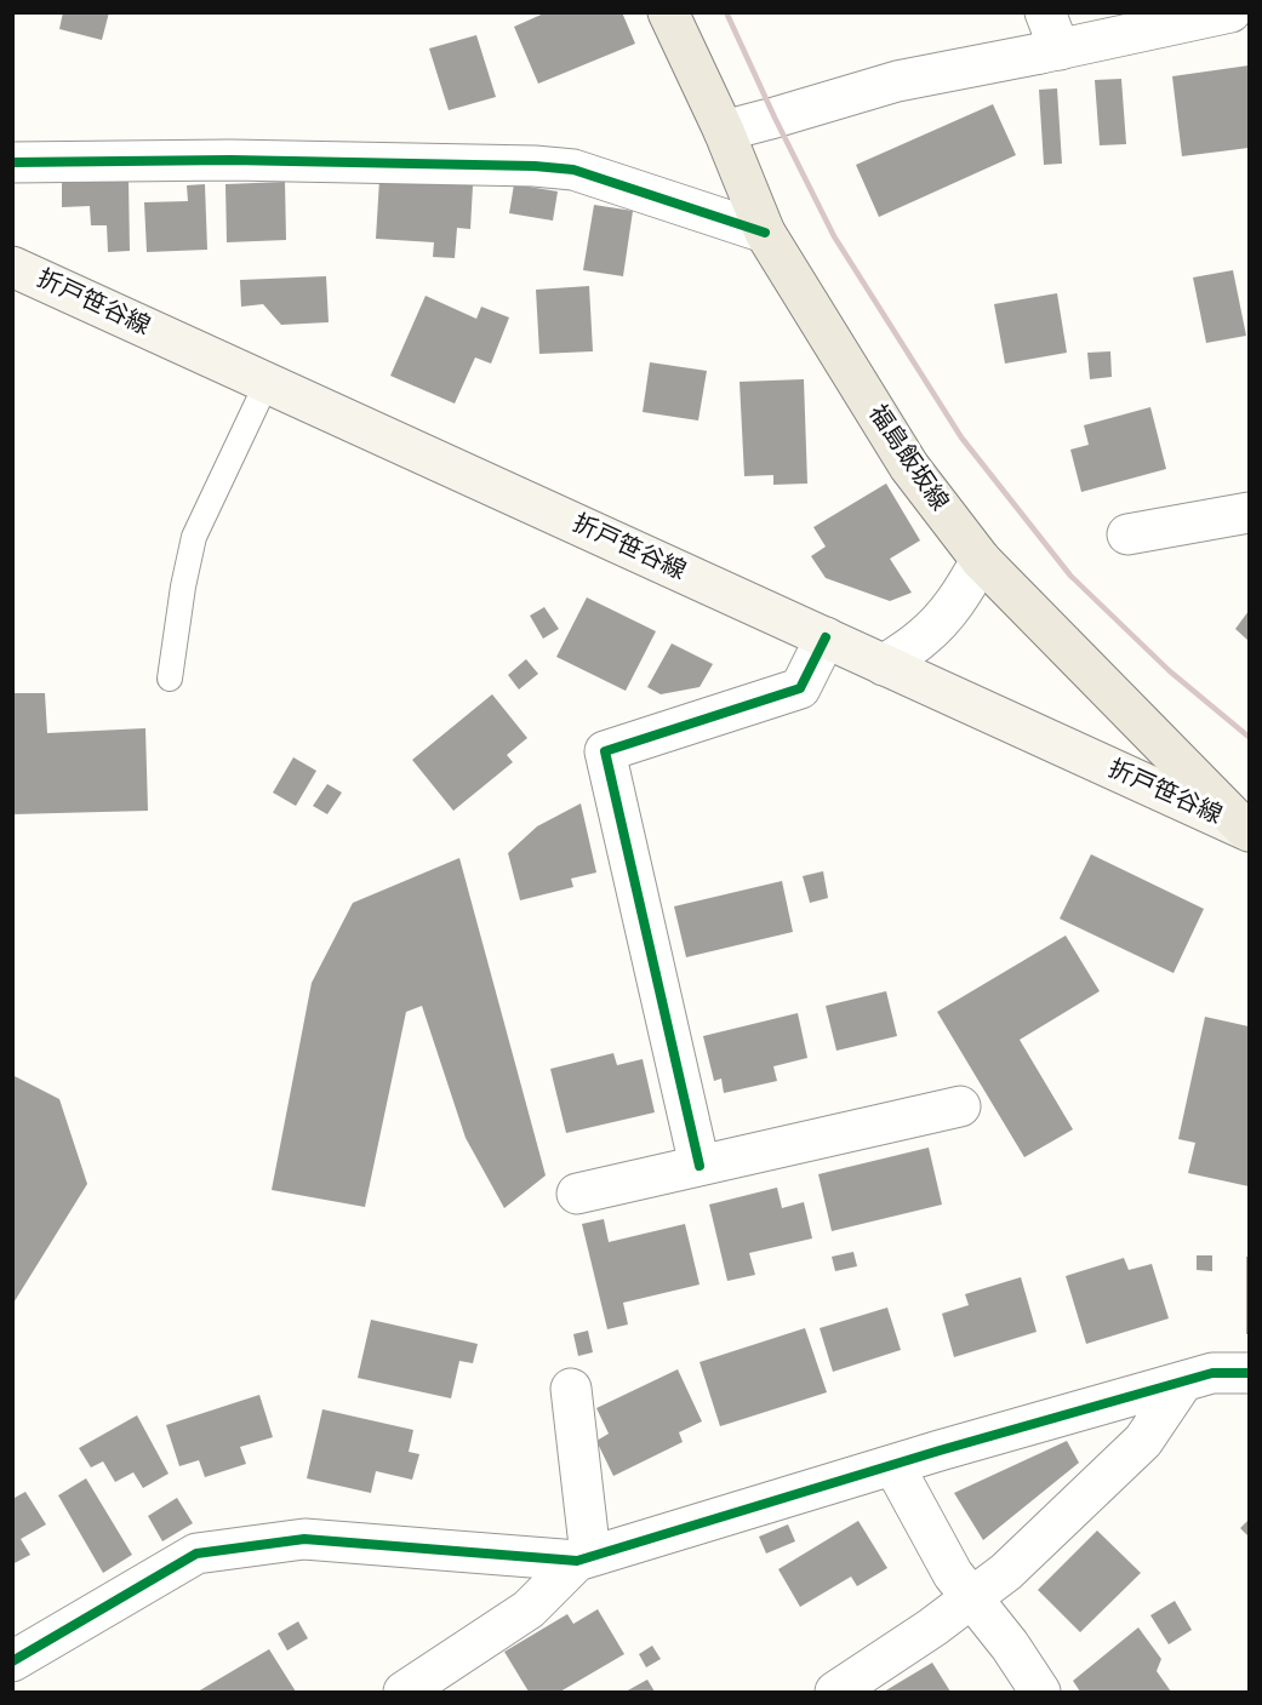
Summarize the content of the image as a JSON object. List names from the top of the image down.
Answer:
{
  "streets": {
    "main road": ["折戸笹谷線", "福島飯坂線"]
  },
  "crossings": [
    ["折戸笹谷線", "福島飯坂線"]
  ]
}
